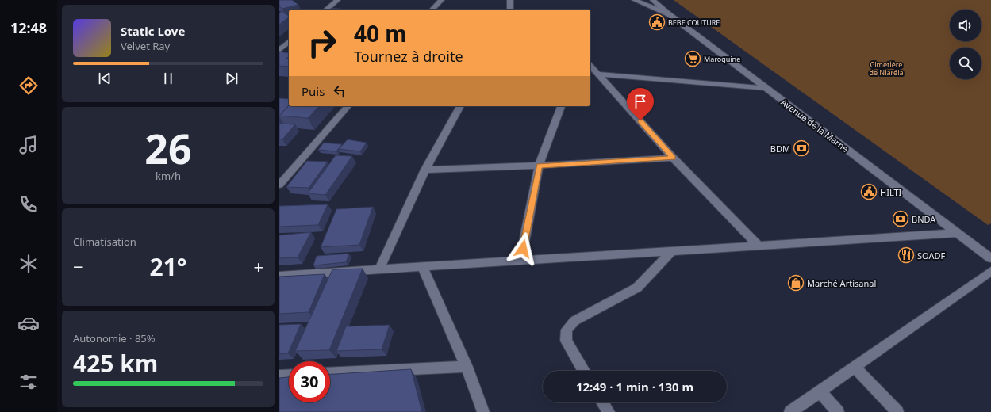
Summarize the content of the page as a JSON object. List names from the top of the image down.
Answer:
{
  "streets": {
    "street": ["Avenue de la Marne"]
  },
  "parks": ["Cimetière de Niaréla"],
  "places": {
    "public building": ["BEBE COUTURE", "HILTI"],
    "supermarket": ["Maroquine"],
    "bank": ["BDM", "BNDA"],
    "restaurant": ["SOADF"],
    "shop": ["Marché Artisanal"]
  },
  "page": {
    "tabs": "12:48",
    "turn": ["40 m", "Tournez à droite"],
    "song": ["Static Love", "Velvet Ray"],
    "then": "Puis",
    "tile": [
      ["26", "km/h"],
      "Climatisation",
      ["Autonomie · 85%", "425 km"]
    ],
    "heat": ["−", "21°", "+"],
    "limit": "30",
    "trip": "12:49 · 1 min · 130 m"
  }
}
